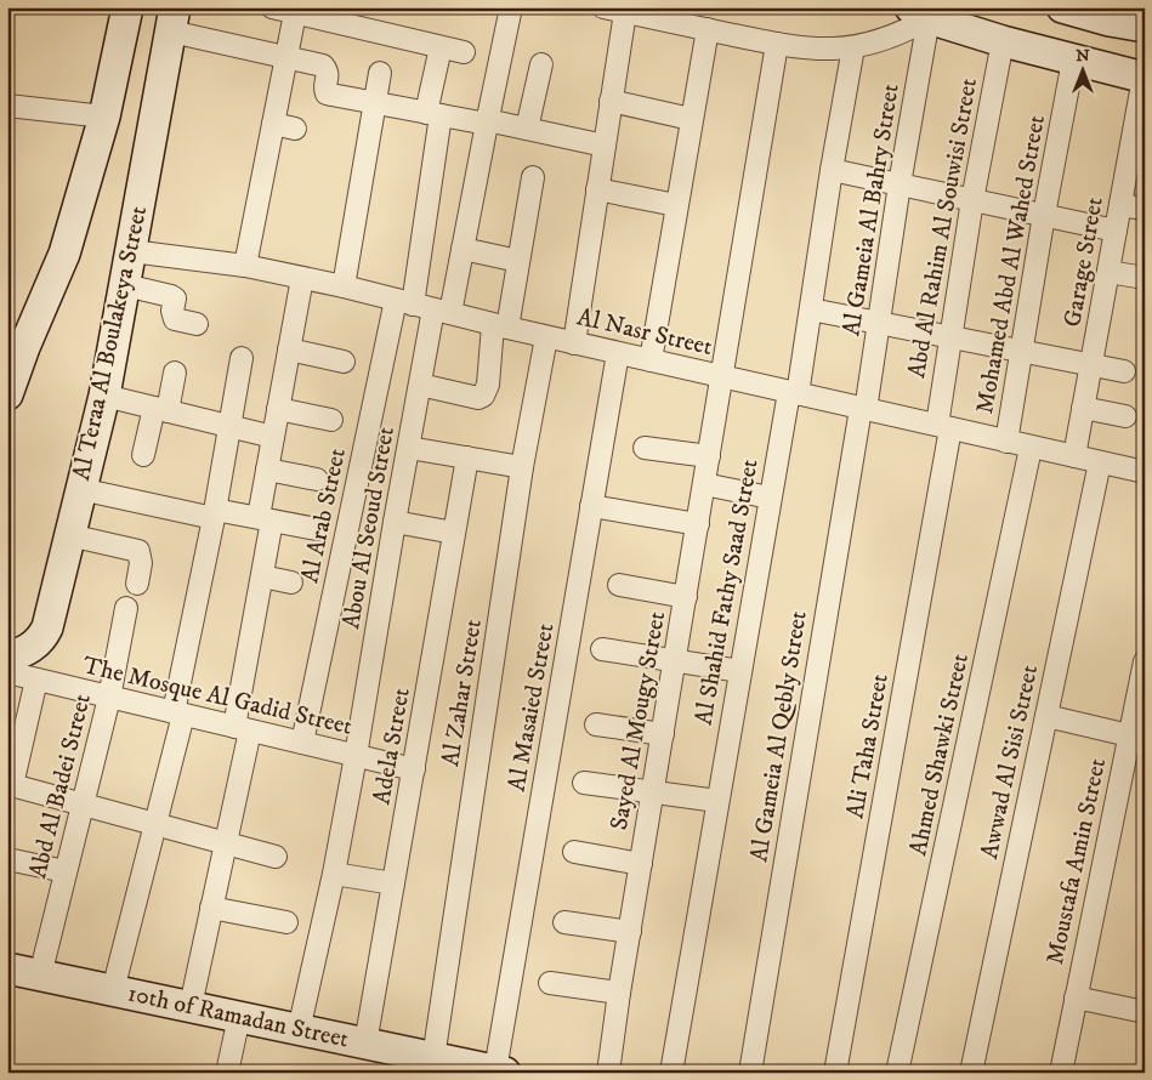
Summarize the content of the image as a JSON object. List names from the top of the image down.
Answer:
{
  "streets": {
    "street": [
      "Al Gameia Al Bahry Street",
      "Abd Al Rahim Al Souwisi Street",
      "Garage Street",
      "Mohamed Abd Al Wahed Street",
      "Al Nasr Street",
      "Al Teraa Al Boulakeya Street",
      "Al Arab Street",
      "Abou Al Seoud Street",
      "Al Shahid Fathy Saad Street",
      "Al Zahar Street",
      "The Mosque Al Gadid Street",
      "Al Masaied Street",
      "Sayed Al Mougy Street",
      "Al Gameia Al Qebly Street",
      "Adela Street",
      "Ali Taha Street",
      "Ahmed Shawki Street",
      "Awwad Al Sisi Street",
      "Abd Al Badei Street",
      "Moustafa Amin Street",
      "10th of Ramadan Street"
    ]
  },
  "crossings": [
    ["Al Gameia Al Bahry Street", "Al Nasr Street"],
    ["Al Gameia Al Bahry Street", "Al Gameia Al Qebly Street"],
    ["Abd Al Rahim Al Souwisi Street", "Al Nasr Street"],
    ["Abd Al Rahim Al Souwisi Street", "Ali Taha Street"],
    ["Garage Street", "Al Nasr Street"],
    ["Mohamed Abd Al Wahed Street", "Al Nasr Street"],
    ["Al Nasr Street", "Al Teraa Al Boulakeya Street"],
    ["Al Nasr Street", "Al Arab Street"],
    ["Al Nasr Street", "Abou Al Seoud Street"],
    ["Al Nasr Street", "Al Shahid Fathy Saad Street"],
    ["Al Nasr Street", "Al Zahar Street"],
    ["Al Nasr Street", "Al Masaied Street"],
    ["Al Nasr Street", "Sayed Al Mougy Street"],
    ["Al Nasr Street", "Al Gameia Al Qebly Street"],
    ["Al Nasr Street", "Ali Taha Street"],
    ["Al Nasr Street", "Ahmed Shawki Street"],
    ["Al Nasr Street", "Awwad Al Sisi Street"],
    ["Al Arab Street", "The Mosque Al Gadid Street"],
    ["Abou Al Seoud Street", "The Mosque Al Gadid Street"],
    ["Abou Al Seoud Street", "10th of Ramadan Street"],
    ["Al Zahar Street", "10th of Ramadan Street"],
    ["The Mosque Al Gadid Street", "Adela Street"],
    ["The Mosque Al Gadid Street", "Abd Al Badei Street"],
    ["Al Masaied Street", "10th of Ramadan Street"],
    ["Adela Street", "10th of Ramadan Street"],
    ["Abd Al Badei Street", "10th of Ramadan Street"]
  ],
  "north": "top"
}
